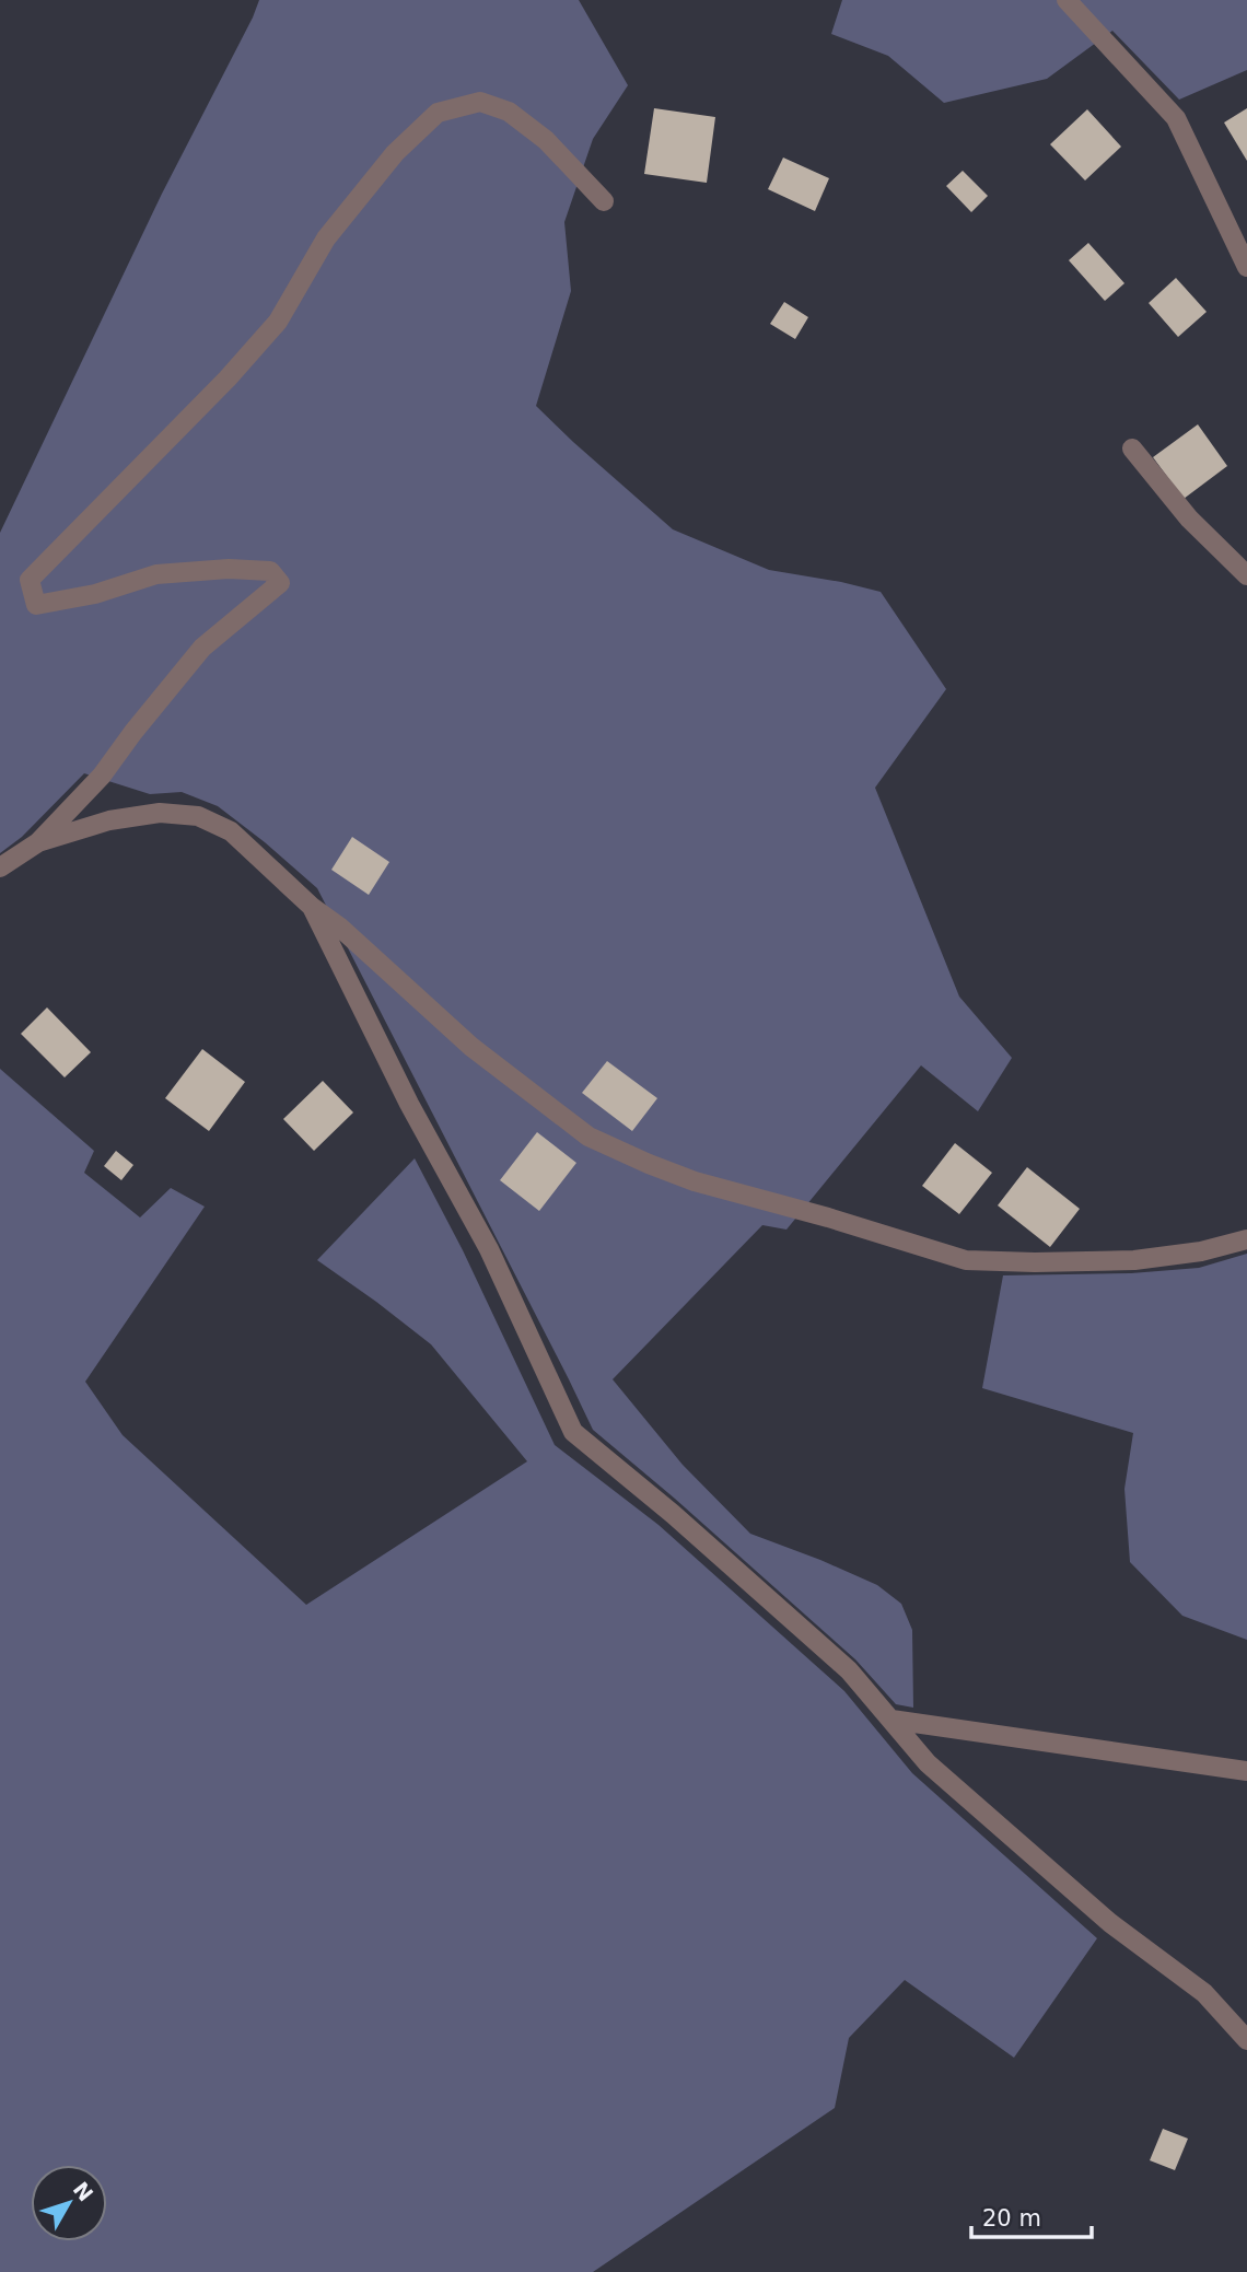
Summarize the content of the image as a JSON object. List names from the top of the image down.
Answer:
{
  "scale_bar": "20 m",
  "north": "top right"
}
